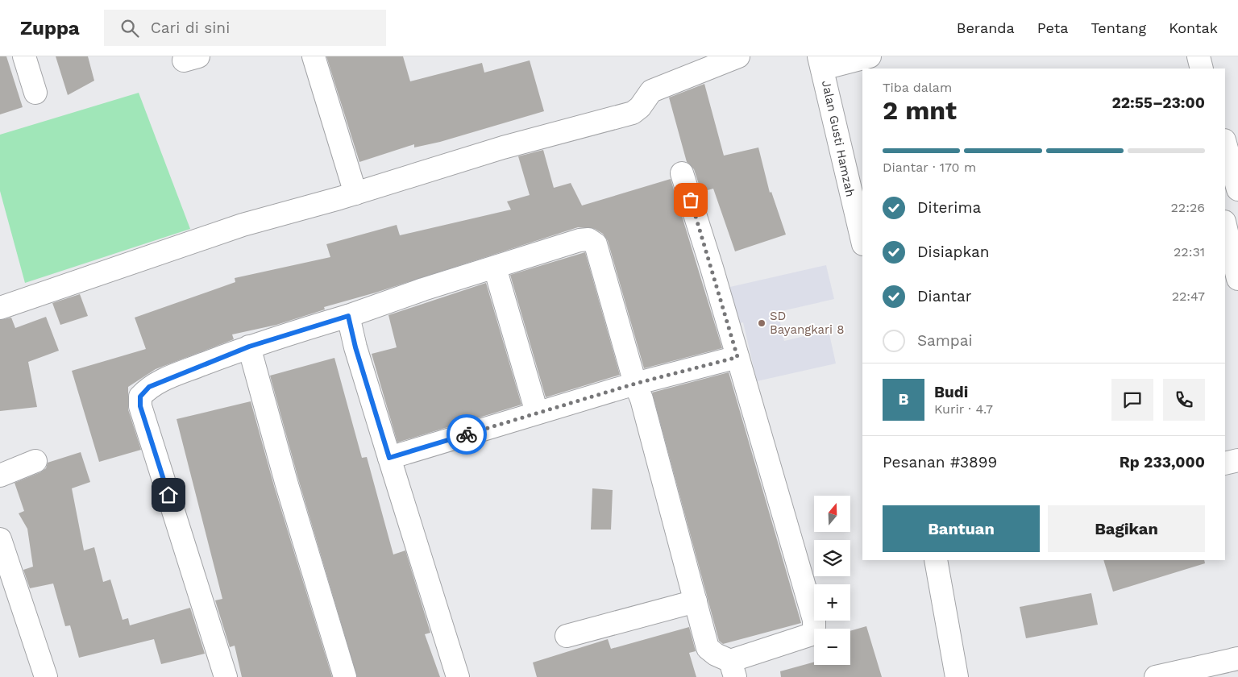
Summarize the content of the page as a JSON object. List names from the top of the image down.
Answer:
{
  "streets": {
    "street": ["Jalan Gusti Hamzah"]
  },
  "places": ["SD Bayangkari 8"],
  "north": "top",
  "page": {
    "header": "Zuppa",
    "search": "Cari di sini",
    "nav": [
      "Beranda",
      "Peta",
      "Tentang",
      "Kontak"
    ],
    "heading": ["2 mnt", "Tiba dalam", "22:55–23:00"],
    "panel": [
      "Budi",
      "Kurir · 4.7",
      "Pesanan #3899",
      "Rp 233,000"
    ],
    "bar": "Diantar · 170 m",
    "list": [
      ["Diterima", "22:26"],
      ["Disiapkan", "22:31"],
      ["Diantar", "22:47"],
      "Sampai"
    ],
    "round": "B",
    "map_buttons": ["+", "−"],
    "buttons": ["Bantuan", "Bagikan"]
  }
}
